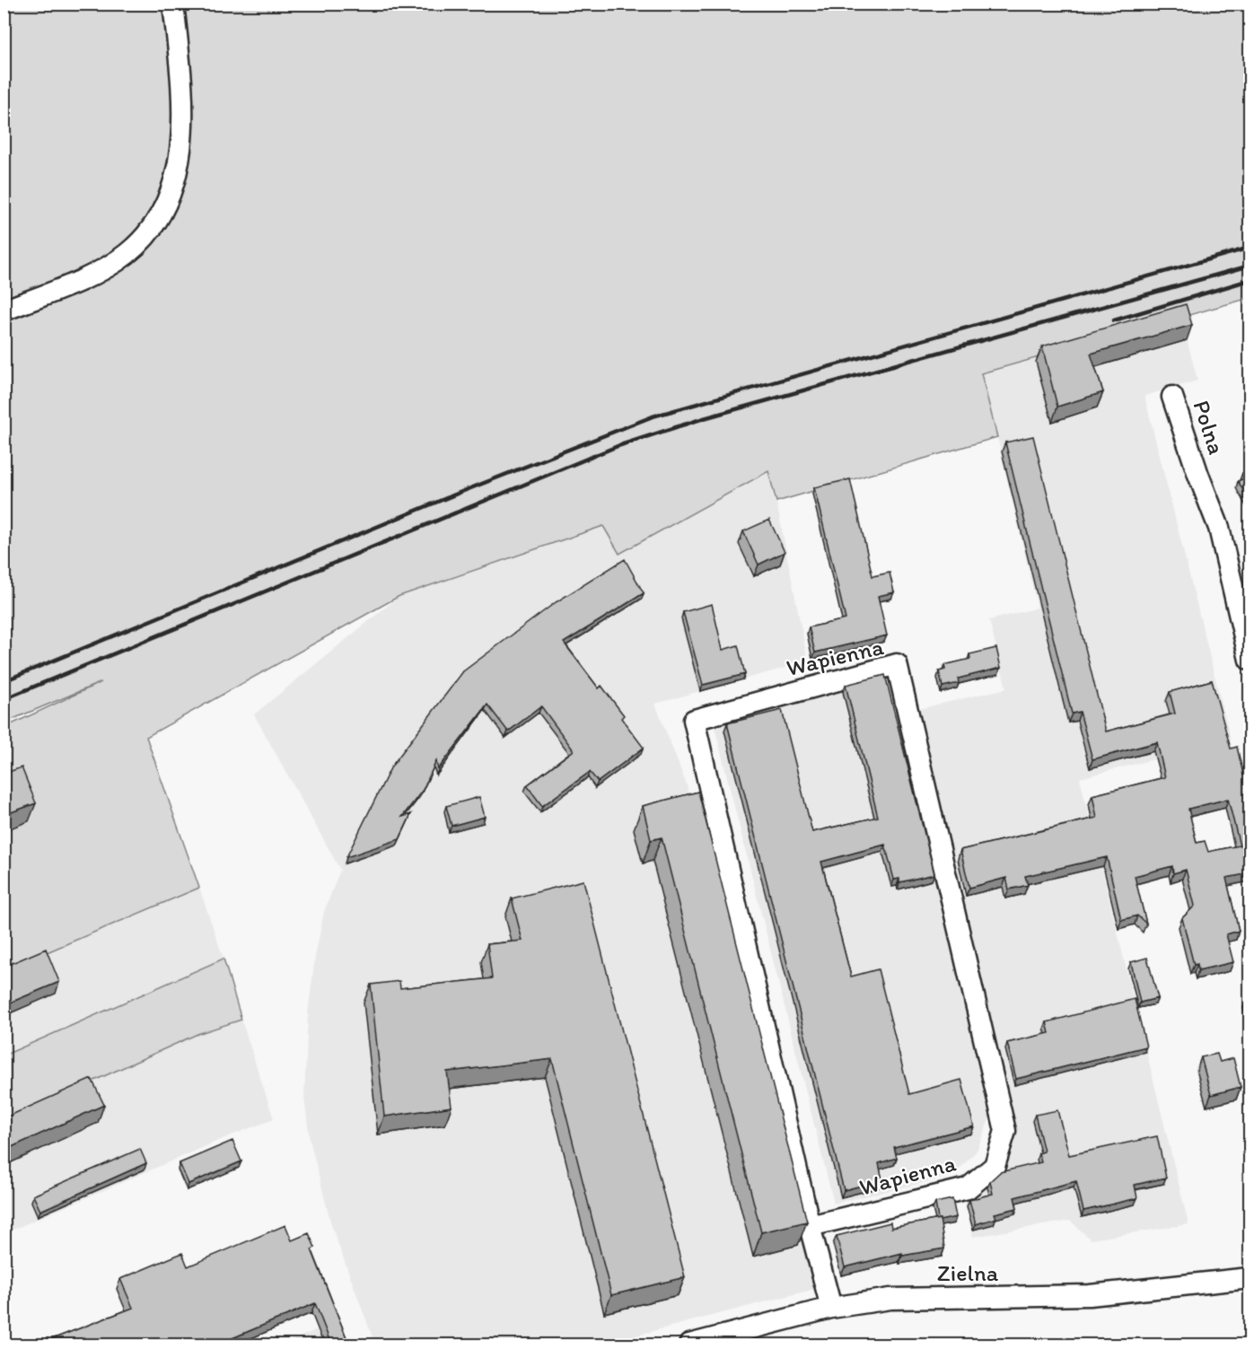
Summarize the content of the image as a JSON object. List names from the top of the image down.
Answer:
{
  "streets": {
    "street": ["Polna", "Wapienna", "Zielna"]
  },
  "crossings": [
    ["Wapienna", "Zielna"]
  ]
}
